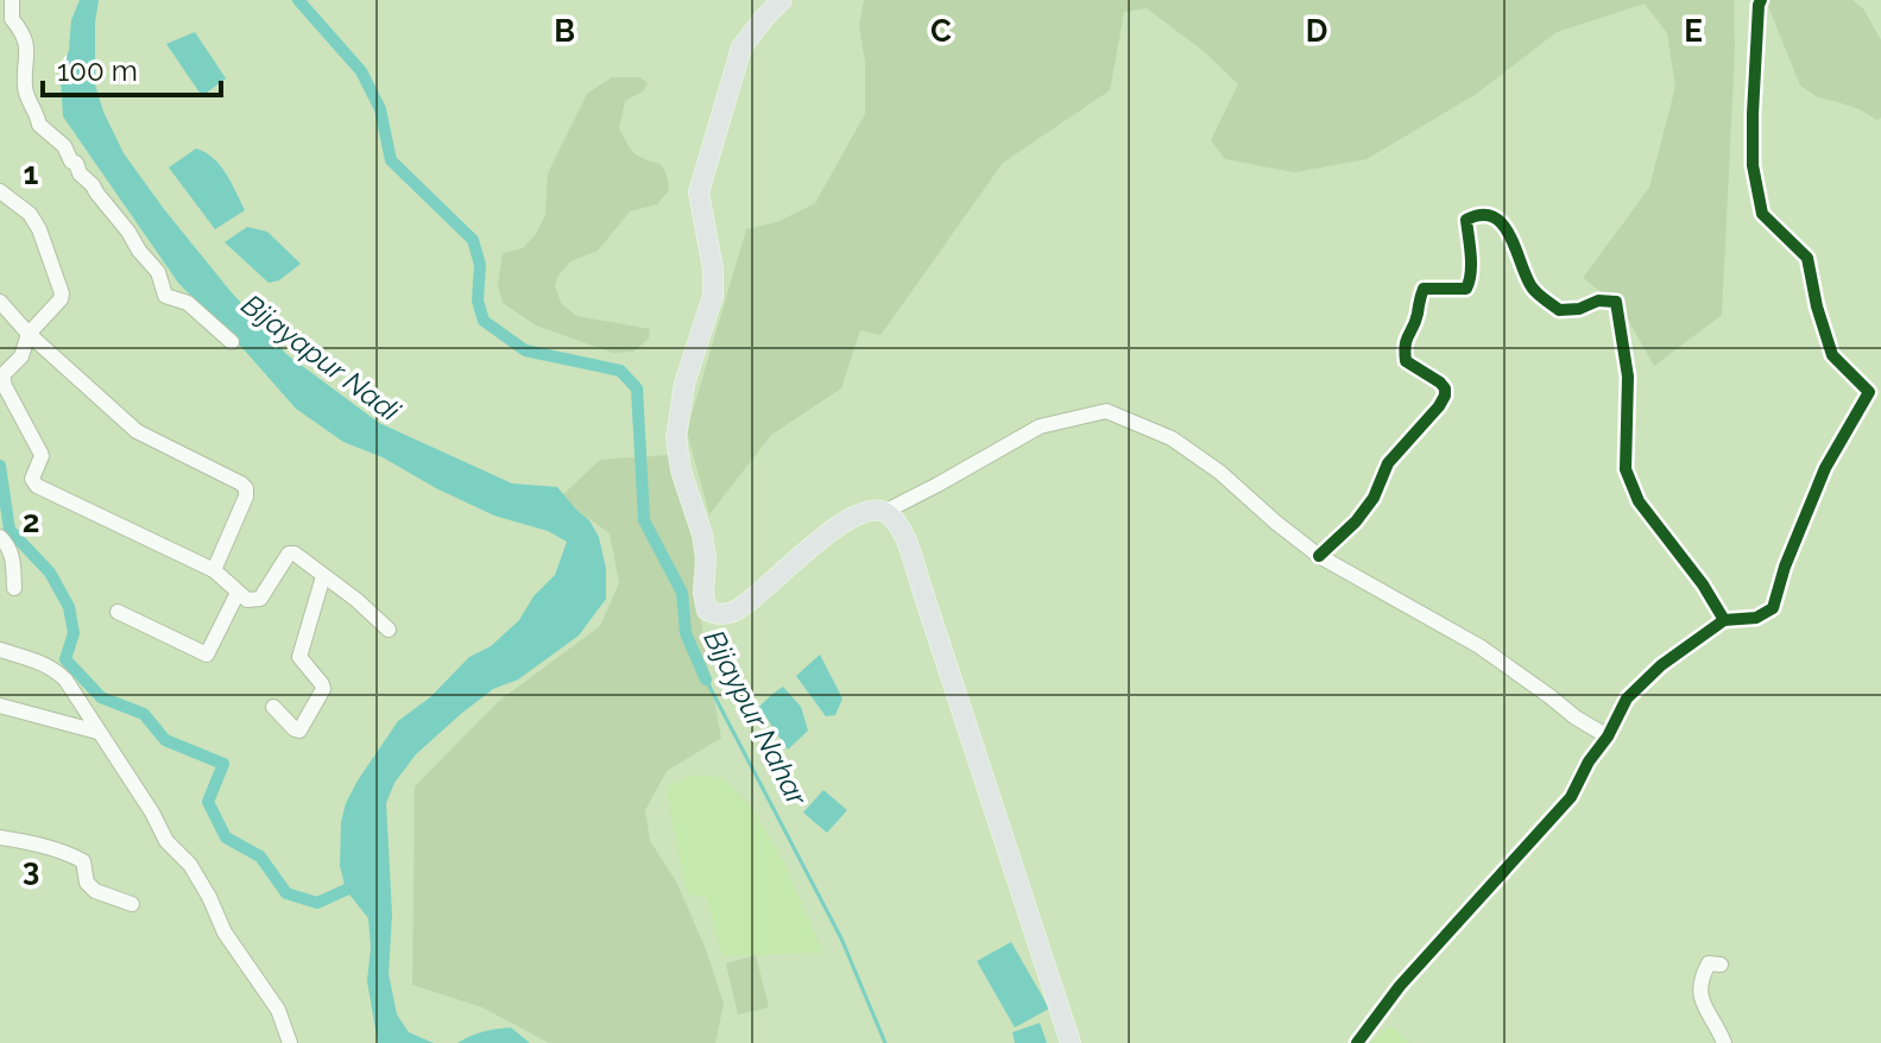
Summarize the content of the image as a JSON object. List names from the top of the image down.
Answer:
{
  "water": ["Bijayapur Nadi", "Bijaypur Nahar"],
  "scale_bar": "100 m",
  "grid": {
    "columns": [
      "B",
      "C",
      "D",
      "E"
    ],
    "rows": ["1", "2", "3"]
  }
}
